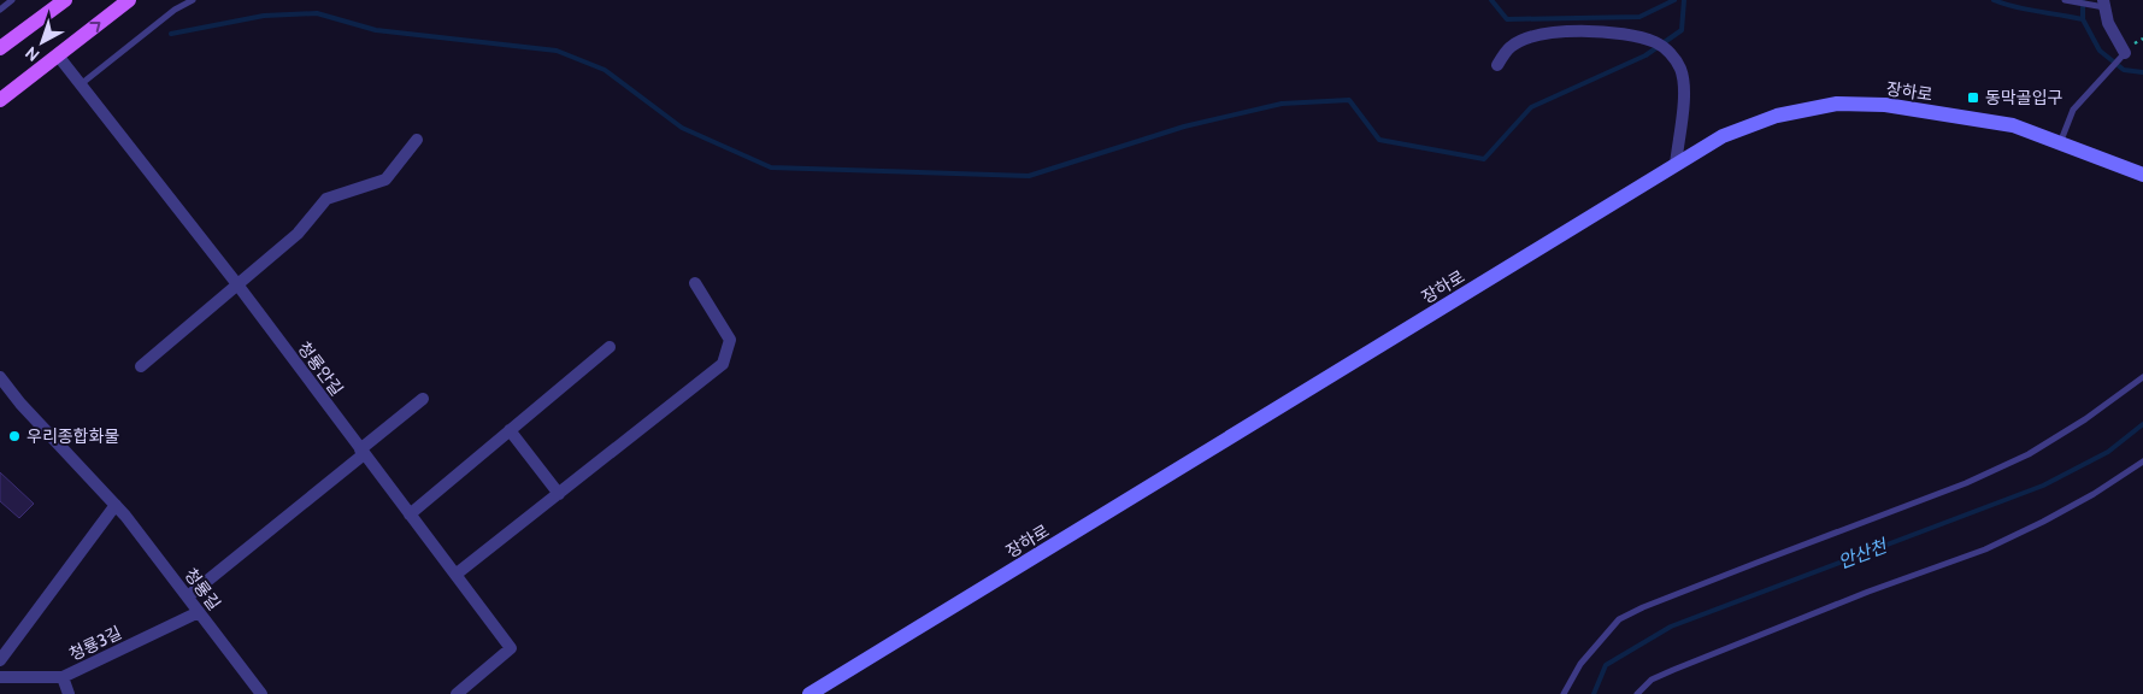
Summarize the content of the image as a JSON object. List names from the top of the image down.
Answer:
{
  "streets": {
    "street": [
      "장하로",
      "청룡안길",
      "청룡길",
      "청룡3길"
    ]
  },
  "crossings": [
    ["청룡길", "청룡3길"]
  ],
  "water": ["안산천"],
  "places": {
    "transit": ["동막골입구"],
    "other": ["우리종합화물"]
  },
  "north": "bottom left"
}
